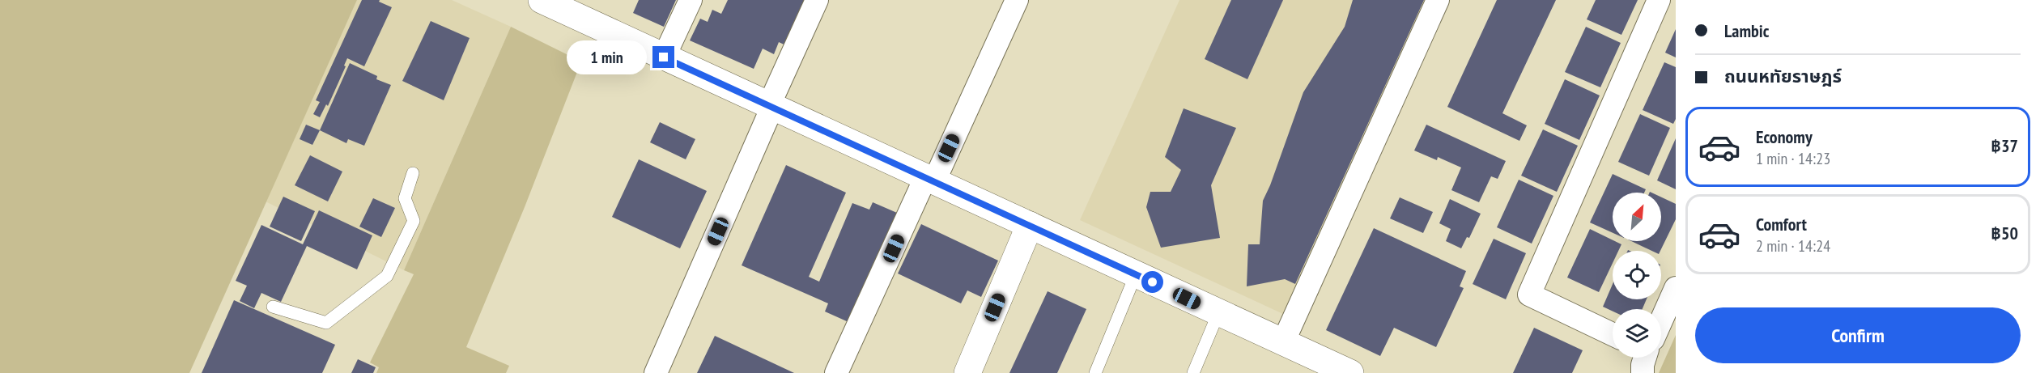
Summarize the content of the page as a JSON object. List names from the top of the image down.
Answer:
{
  "north": "top right",
  "page": {
    "banner": ["Lambic", "ถนนหทัยราษฎร์"],
    "bubble": "1 min",
    "list": [
      {
        "name": "Economy",
        "note": "1 min · 14:23",
        "value": "฿37"
      },
      {
        "name": "Comfort",
        "note": "2 min · 14:24",
        "value": "฿50"
      }
    ],
    "buttons": "Confirm"
  }
}
